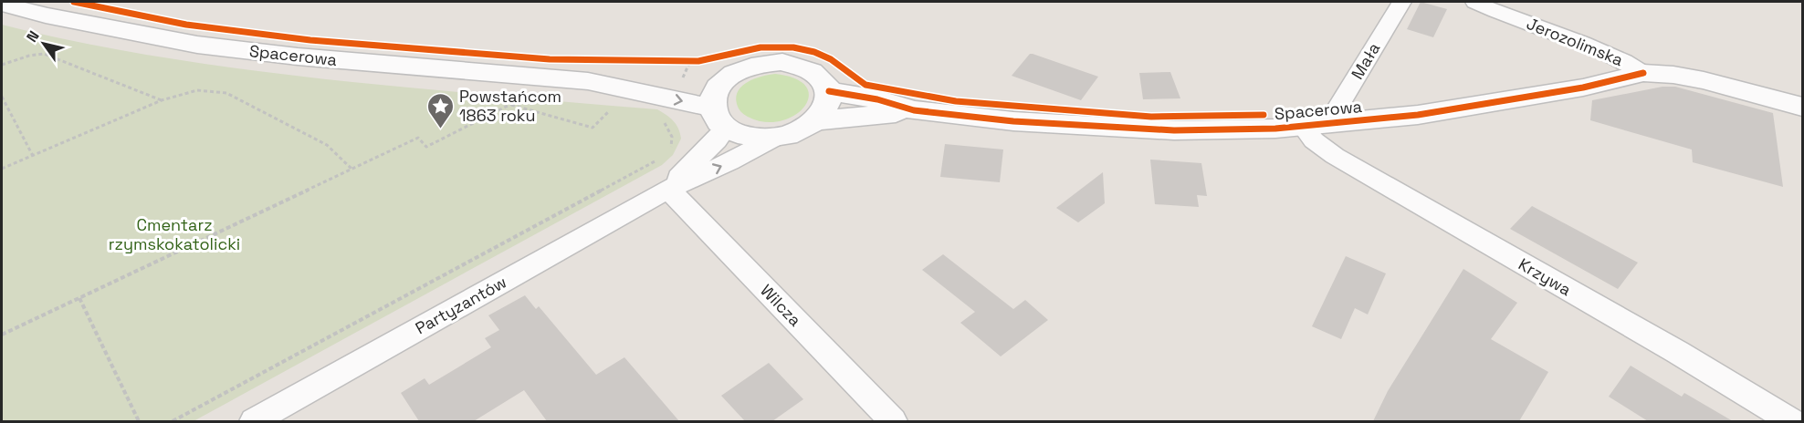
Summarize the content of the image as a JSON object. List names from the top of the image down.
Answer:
{
  "streets": {
    "street": [
      "Jerozolimska",
      "Spacerowa",
      "Mała",
      "Krzywa",
      "Partyzantów",
      "Wilcza"
    ]
  },
  "crossings": [
    ["Jerozolimska", "Spacerowa"],
    ["Spacerowa", "Mała"],
    ["Spacerowa", "Krzywa"],
    ["Spacerowa", "Partyzantów"],
    ["Partyzantów", "Wilcza"]
  ],
  "parks": ["Cmentarz rzymskokatolicki"],
  "places": {
    "place": ["Powstańcom 1863 roku"]
  },
  "north": "top left"
}
